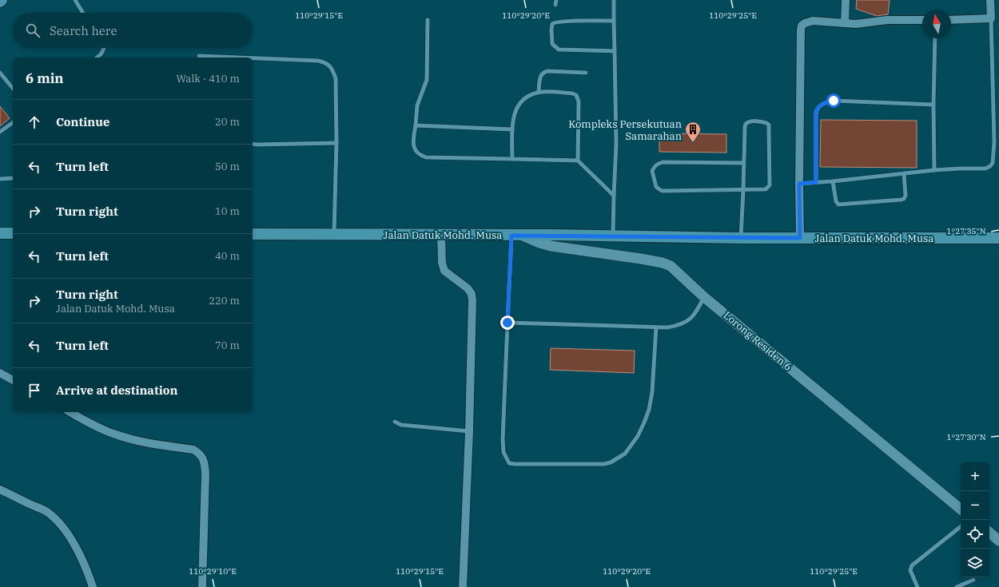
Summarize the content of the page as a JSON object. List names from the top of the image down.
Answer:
{
  "streets": {
    "main road": ["Jalan Datuk Mohd. Musa"],
    "street": ["Lorong Residen 6"]
  },
  "crossings": [
    ["Jalan Datuk Mohd. Musa", "Lorong Residen 6"]
  ],
  "places": {
    "building": ["Kompleks Persekutuan Samarahan"]
  },
  "north": "top",
  "page": {
    "search": "Search here",
    "heading": ["6 min", "Walk · 410 m"],
    "list": [
      ["Continue", "20 m"],
      ["Turn left", "50 m"],
      ["Turn right", "10 m"],
      ["Turn left", "40 m"],
      ["Turn right", "Jalan Datuk Mohd. Musa", "220 m"],
      ["Turn left", "70 m"],
      "Arrive at destination"
    ],
    "map_buttons": ["+", "−"]
  },
  "coordinates": [
    "110°29'15\"E",
    "110°29'20\"E",
    "110°29'25\"E",
    "1°27'35\"N",
    "1°27'30\"N",
    "110°29'10\"E"
  ]
}
